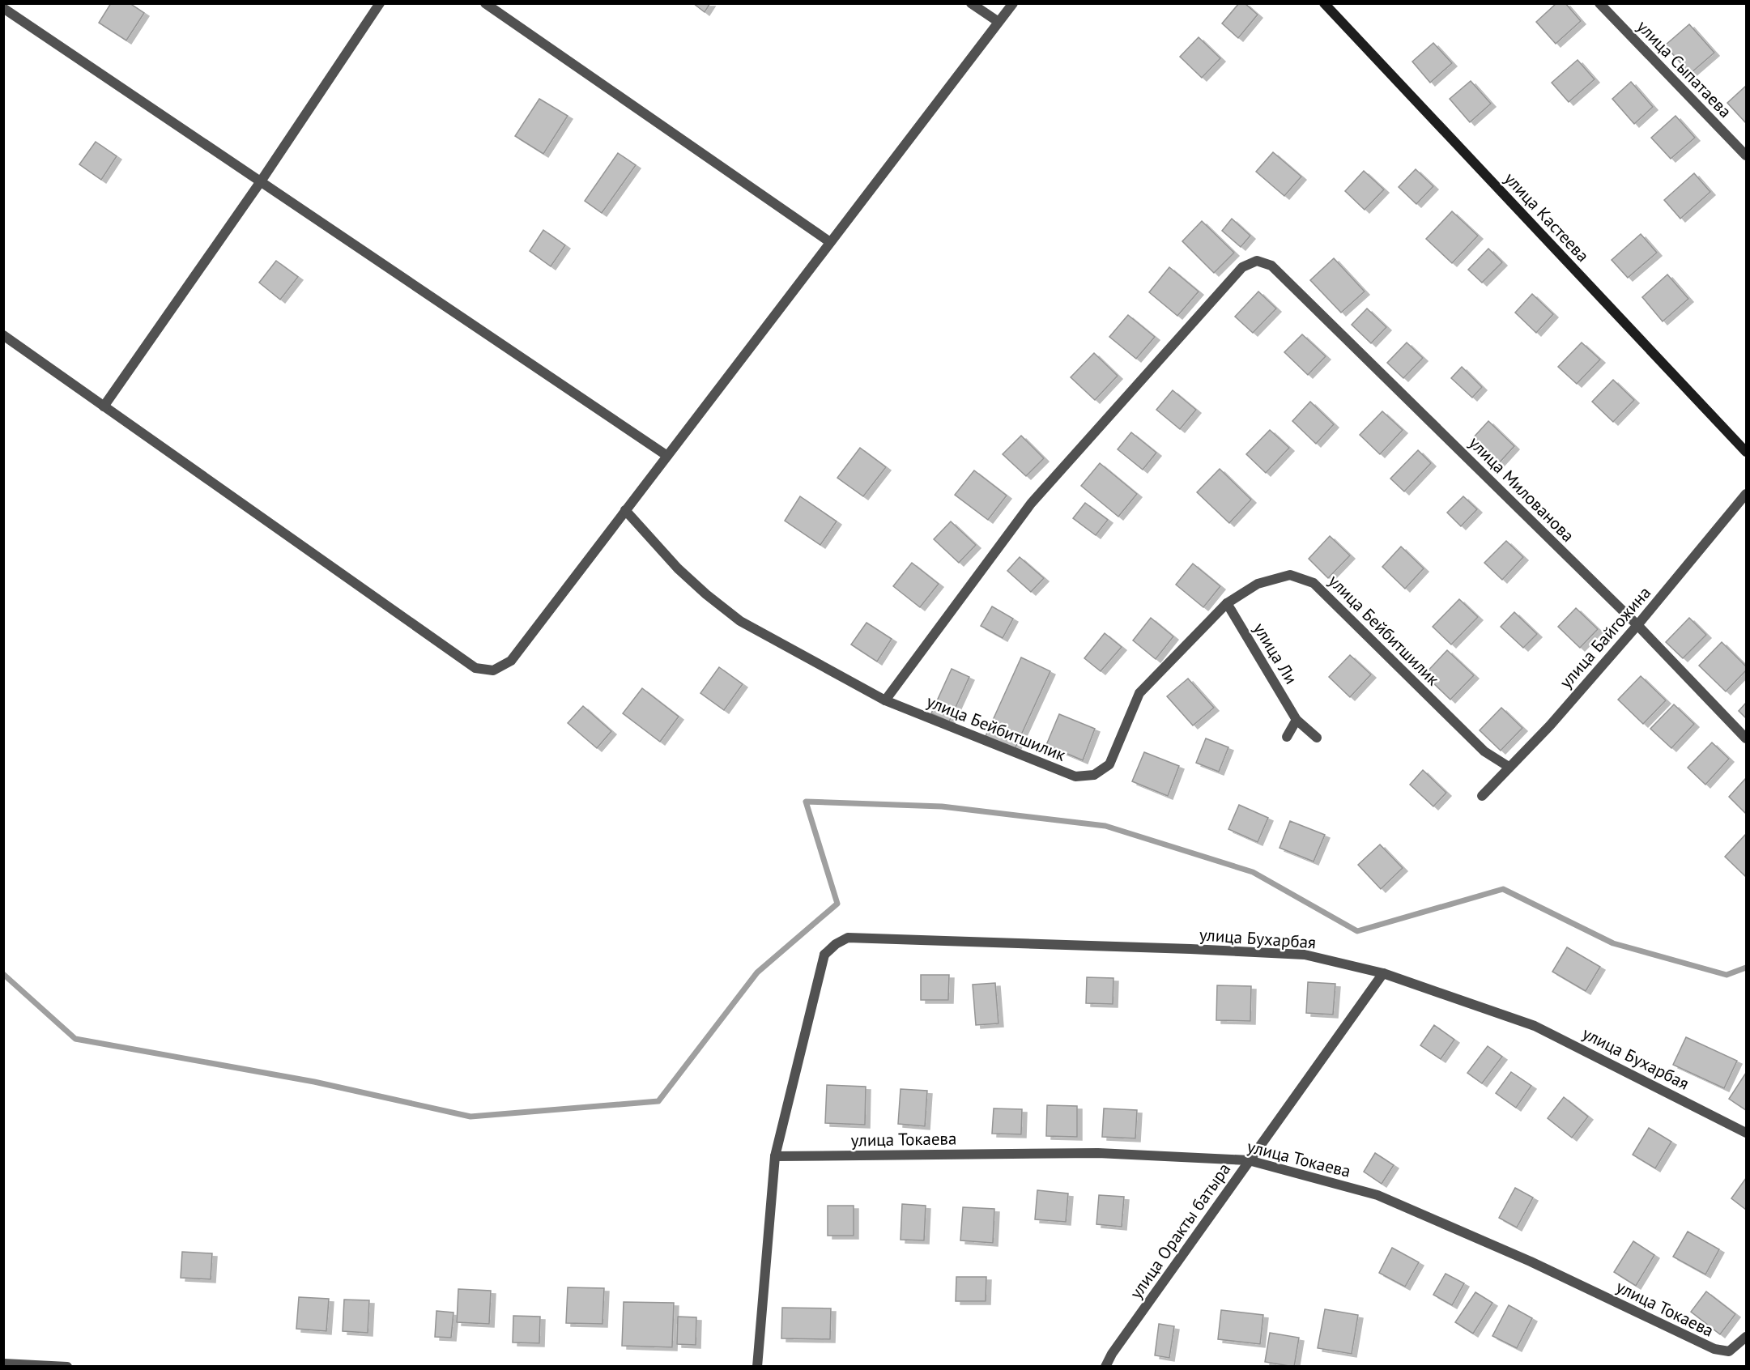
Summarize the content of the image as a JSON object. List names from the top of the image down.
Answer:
{
  "streets": {
    "street": [
      "улица Сыпатаева",
      "улица Кастеева",
      "улица Милованова",
      "улица Бейбитшилик",
      "улица Байгожина",
      "улица Ли",
      "улица Бухарбая",
      "улица Токаева",
      "улица Оракты батыра"
    ]
  },
  "crossings": [
    ["улица Милованова", "улица Бейбитшилик"],
    ["улица Милованова", "улица Байгожина"],
    ["улица Бейбитшилик", "улица Байгожина"],
    ["улица Бейбитшилик", "улица Ли"],
    ["улица Бухарбая", "улица Токаева"],
    ["улица Бухарбая", "улица Оракты батыра"],
    ["улица Токаева", "улица Оракты батыра"]
  ]
}
